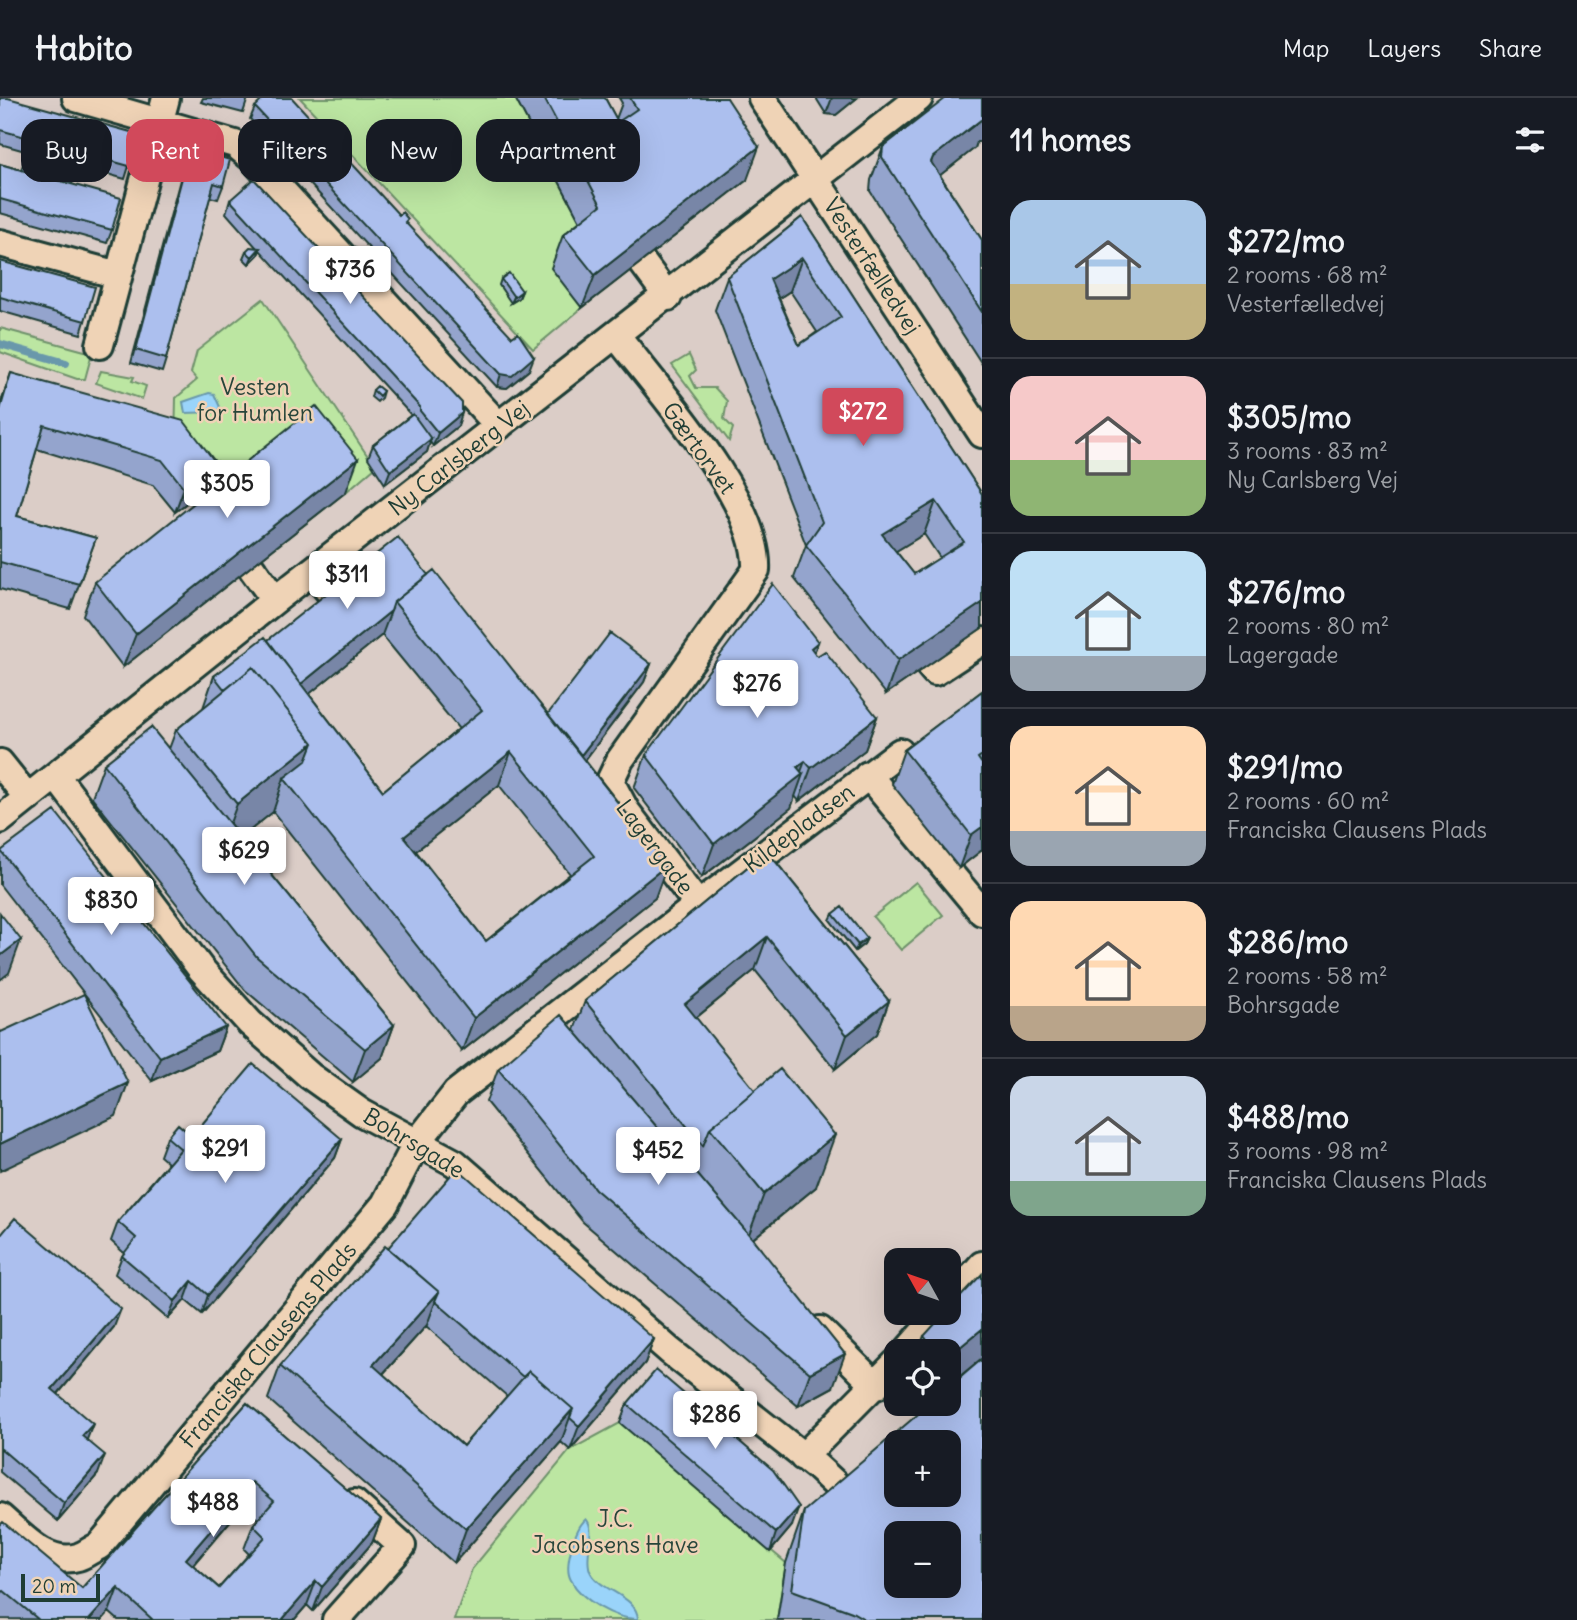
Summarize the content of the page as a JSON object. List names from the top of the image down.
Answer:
{
  "streets": {
    "street": [
      "Vesterfælledvej",
      "Gærtorvet",
      "Ny Carlsberg Vej",
      "Kildepladsen",
      "Lagergade",
      "Bohrsgade",
      "Franciska Clausens Plads"
    ]
  },
  "crossings": [
    ["Vesterfælledvej", "Ny Carlsberg Vej"],
    ["Gærtorvet", "Ny Carlsberg Vej"],
    ["Gærtorvet", "Lagergade"],
    ["Ny Carlsberg Vej", "Bohrsgade"],
    ["Kildepladsen", "Lagergade"],
    ["Lagergade", "Franciska Clausens Plads"],
    ["Bohrsgade", "Franciska Clausens Plads"]
  ],
  "parks": ["Vesten for Humlen", "J.C. Jacobsens Have"],
  "scale_bar": "20 m",
  "north": "top left",
  "page": {
    "header": "Habito",
    "nav": ["Map", "Layers", "Share"],
    "heading": "11 homes",
    "chip": [
      "Buy",
      "Rent",
      "Filters",
      "New",
      "Apartment"
    ],
    "list": [
      {
        "name": "$272/mo",
        "note": "2 rooms · 68 m² · Vesterfælledvej"
      },
      {
        "name": "$305/mo",
        "note": "3 rooms · 83 m² · Ny Carlsberg Vej"
      },
      {
        "name": "$276/mo",
        "note": "2 rooms · 80 m² · Lagergade"
      },
      {
        "name": "$291/mo",
        "note": "2 rooms · 60 m² · Franciska Clausens Plads"
      },
      {
        "name": "$286/mo",
        "note": "2 rooms · 58 m² · Bohrsgade"
      },
      {
        "name": "$488/mo",
        "note": "3 rooms · 98 m² · Franciska Clausens Plads"
      }
    ],
    "price": [
      "$736",
      "$272",
      "$305",
      "$311",
      "$276",
      "$629",
      "$830",
      "$291",
      "$452",
      "$286",
      "$488"
    ],
    "map_buttons": ["+", "−"],
    "scale": "20 m"
  }
}
